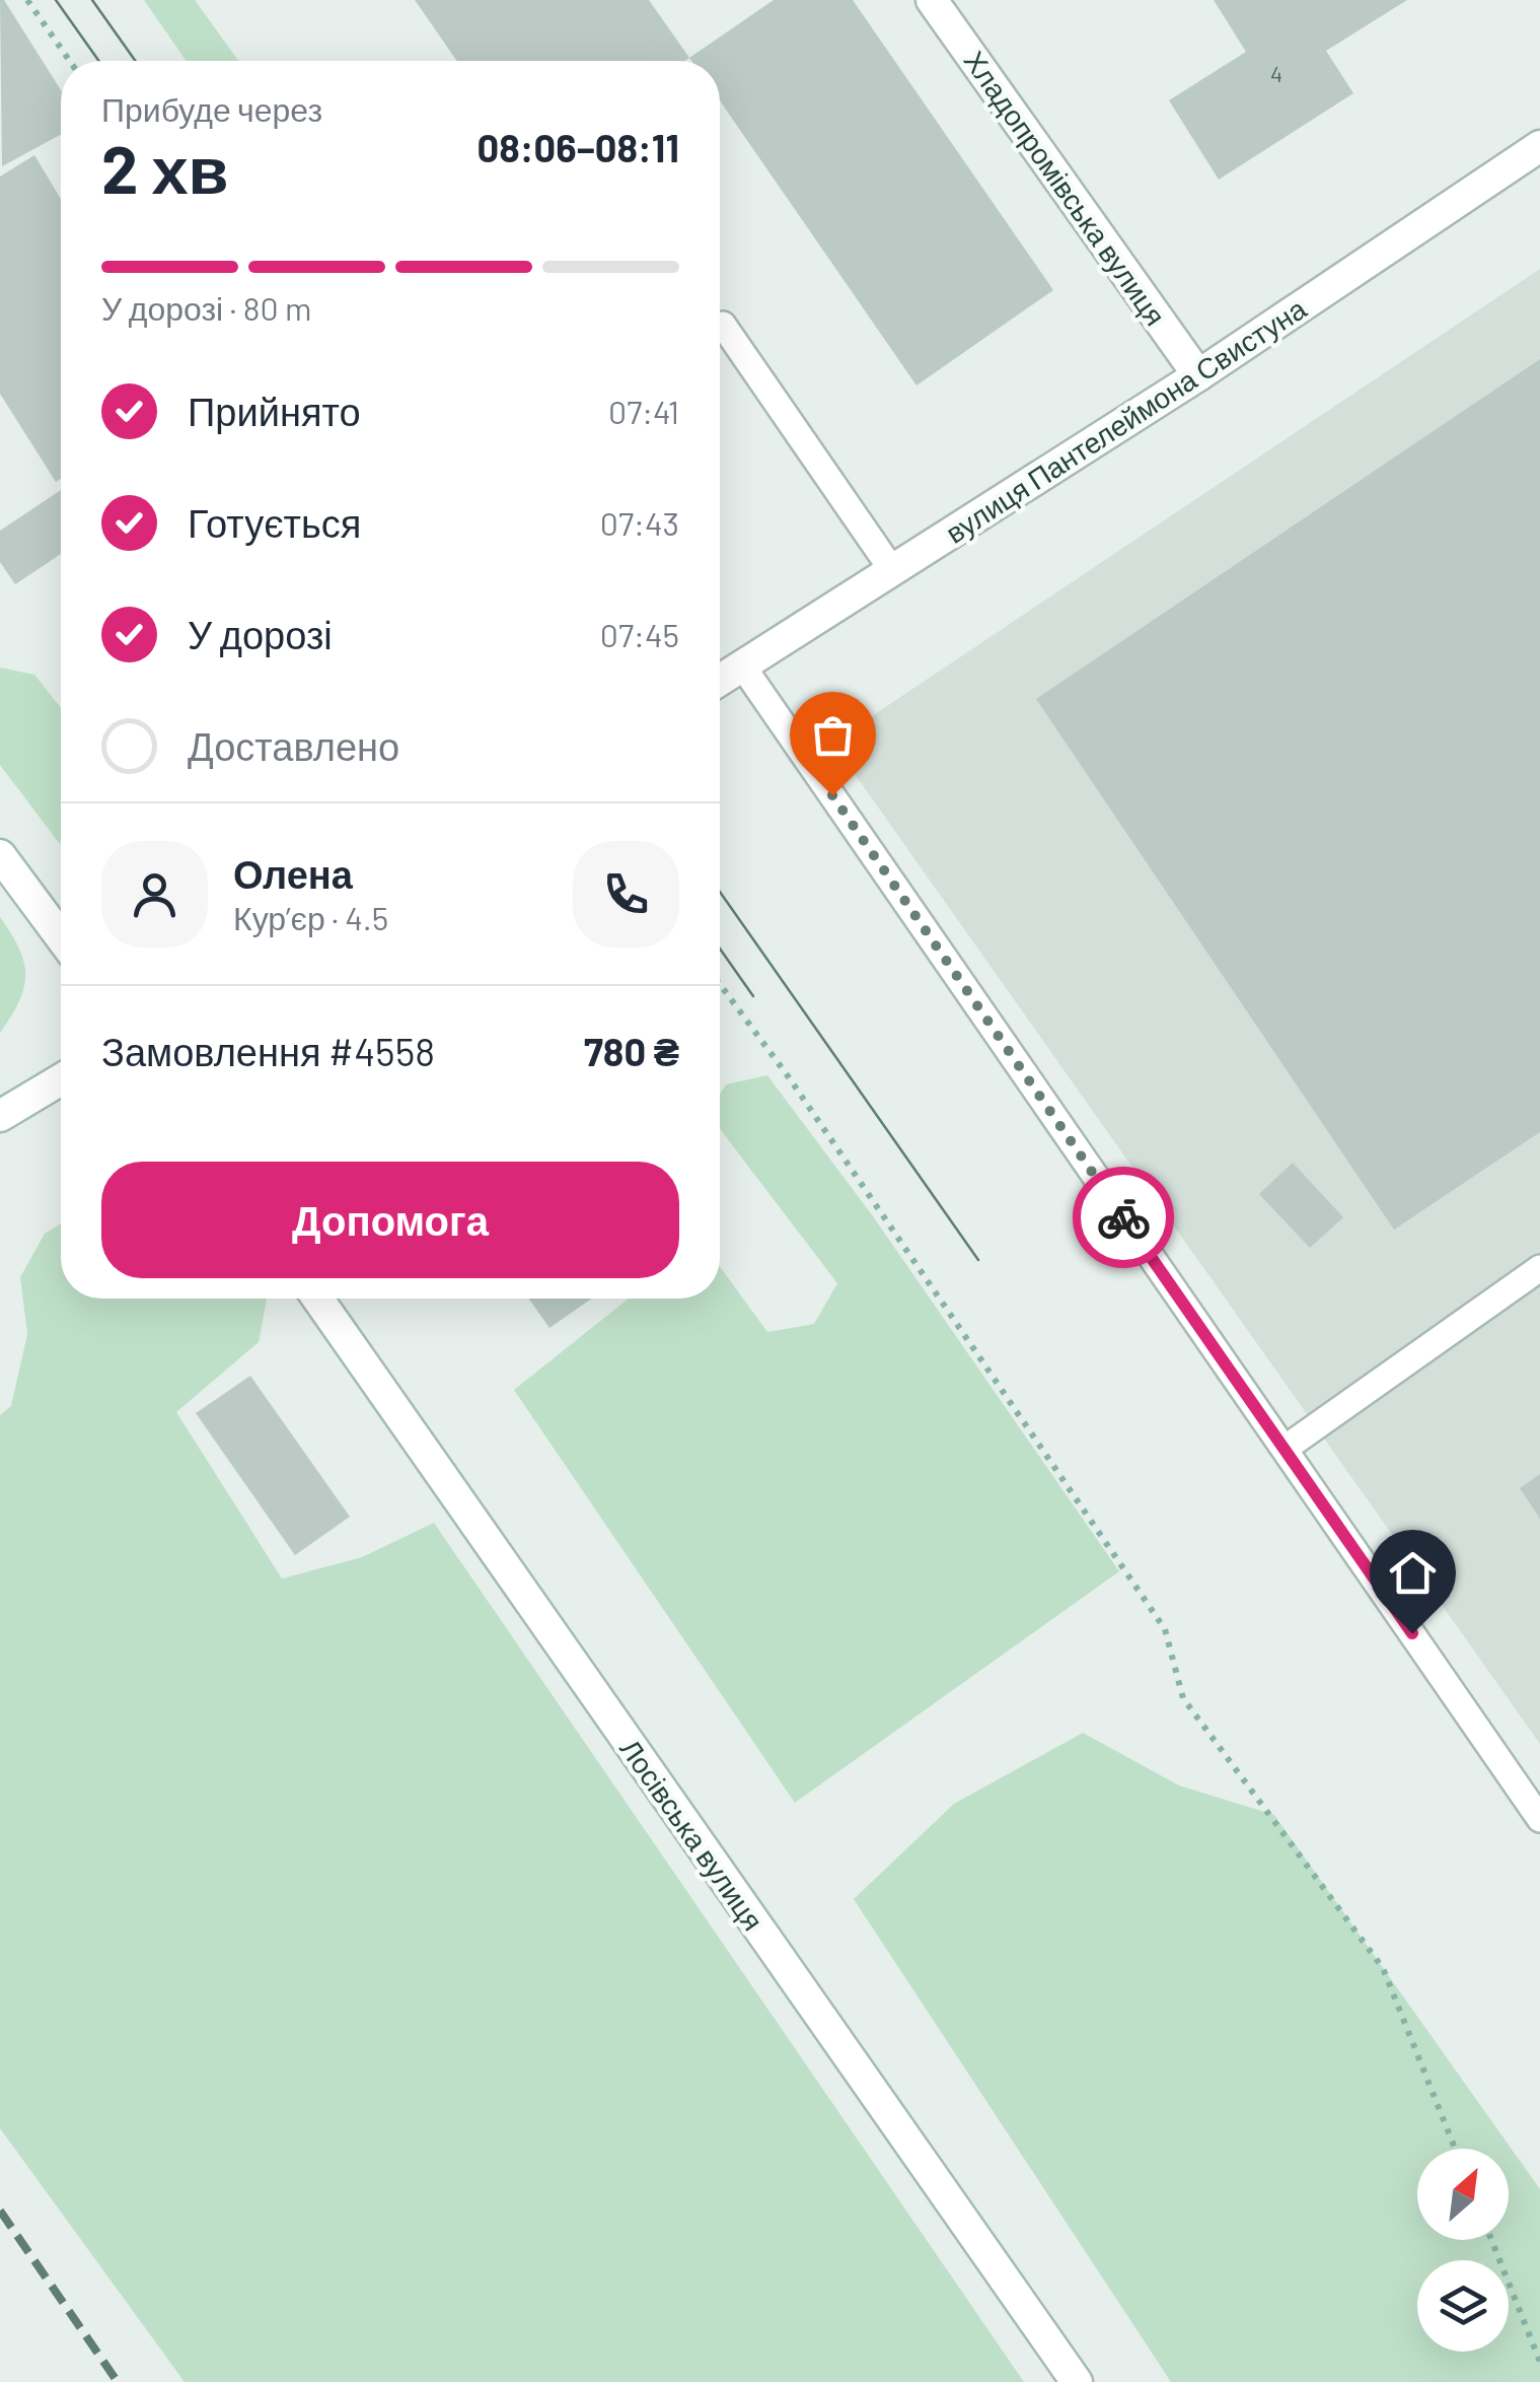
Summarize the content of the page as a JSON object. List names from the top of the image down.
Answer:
{
  "streets": {
    "main road": ["Хладопромівська вулиця", "вулиця Пантелеймона Свистуна", "Лосівська вулиця"]
  },
  "crossings": [
    ["Хладопромівська вулиця", "вулиця Пантелеймона Свистуна"]
  ],
  "house_numbers": ["4"],
  "north": "top right",
  "page": {
    "heading": ["2 хв", "Прибуде через", "08:06–08:11"],
    "panel": [
      "Олена",
      "Кур’єр · 4.5",
      "Замовлення #4558",
      "780 ₴"
    ],
    "bar": "У дорозі · 80 m",
    "list": [
      ["Прийнято", "07:41"],
      ["Готується", "07:43"],
      ["У дорозі", "07:45"],
      "Доставлено"
    ],
    "buttons": "Допомога"
  }
}
